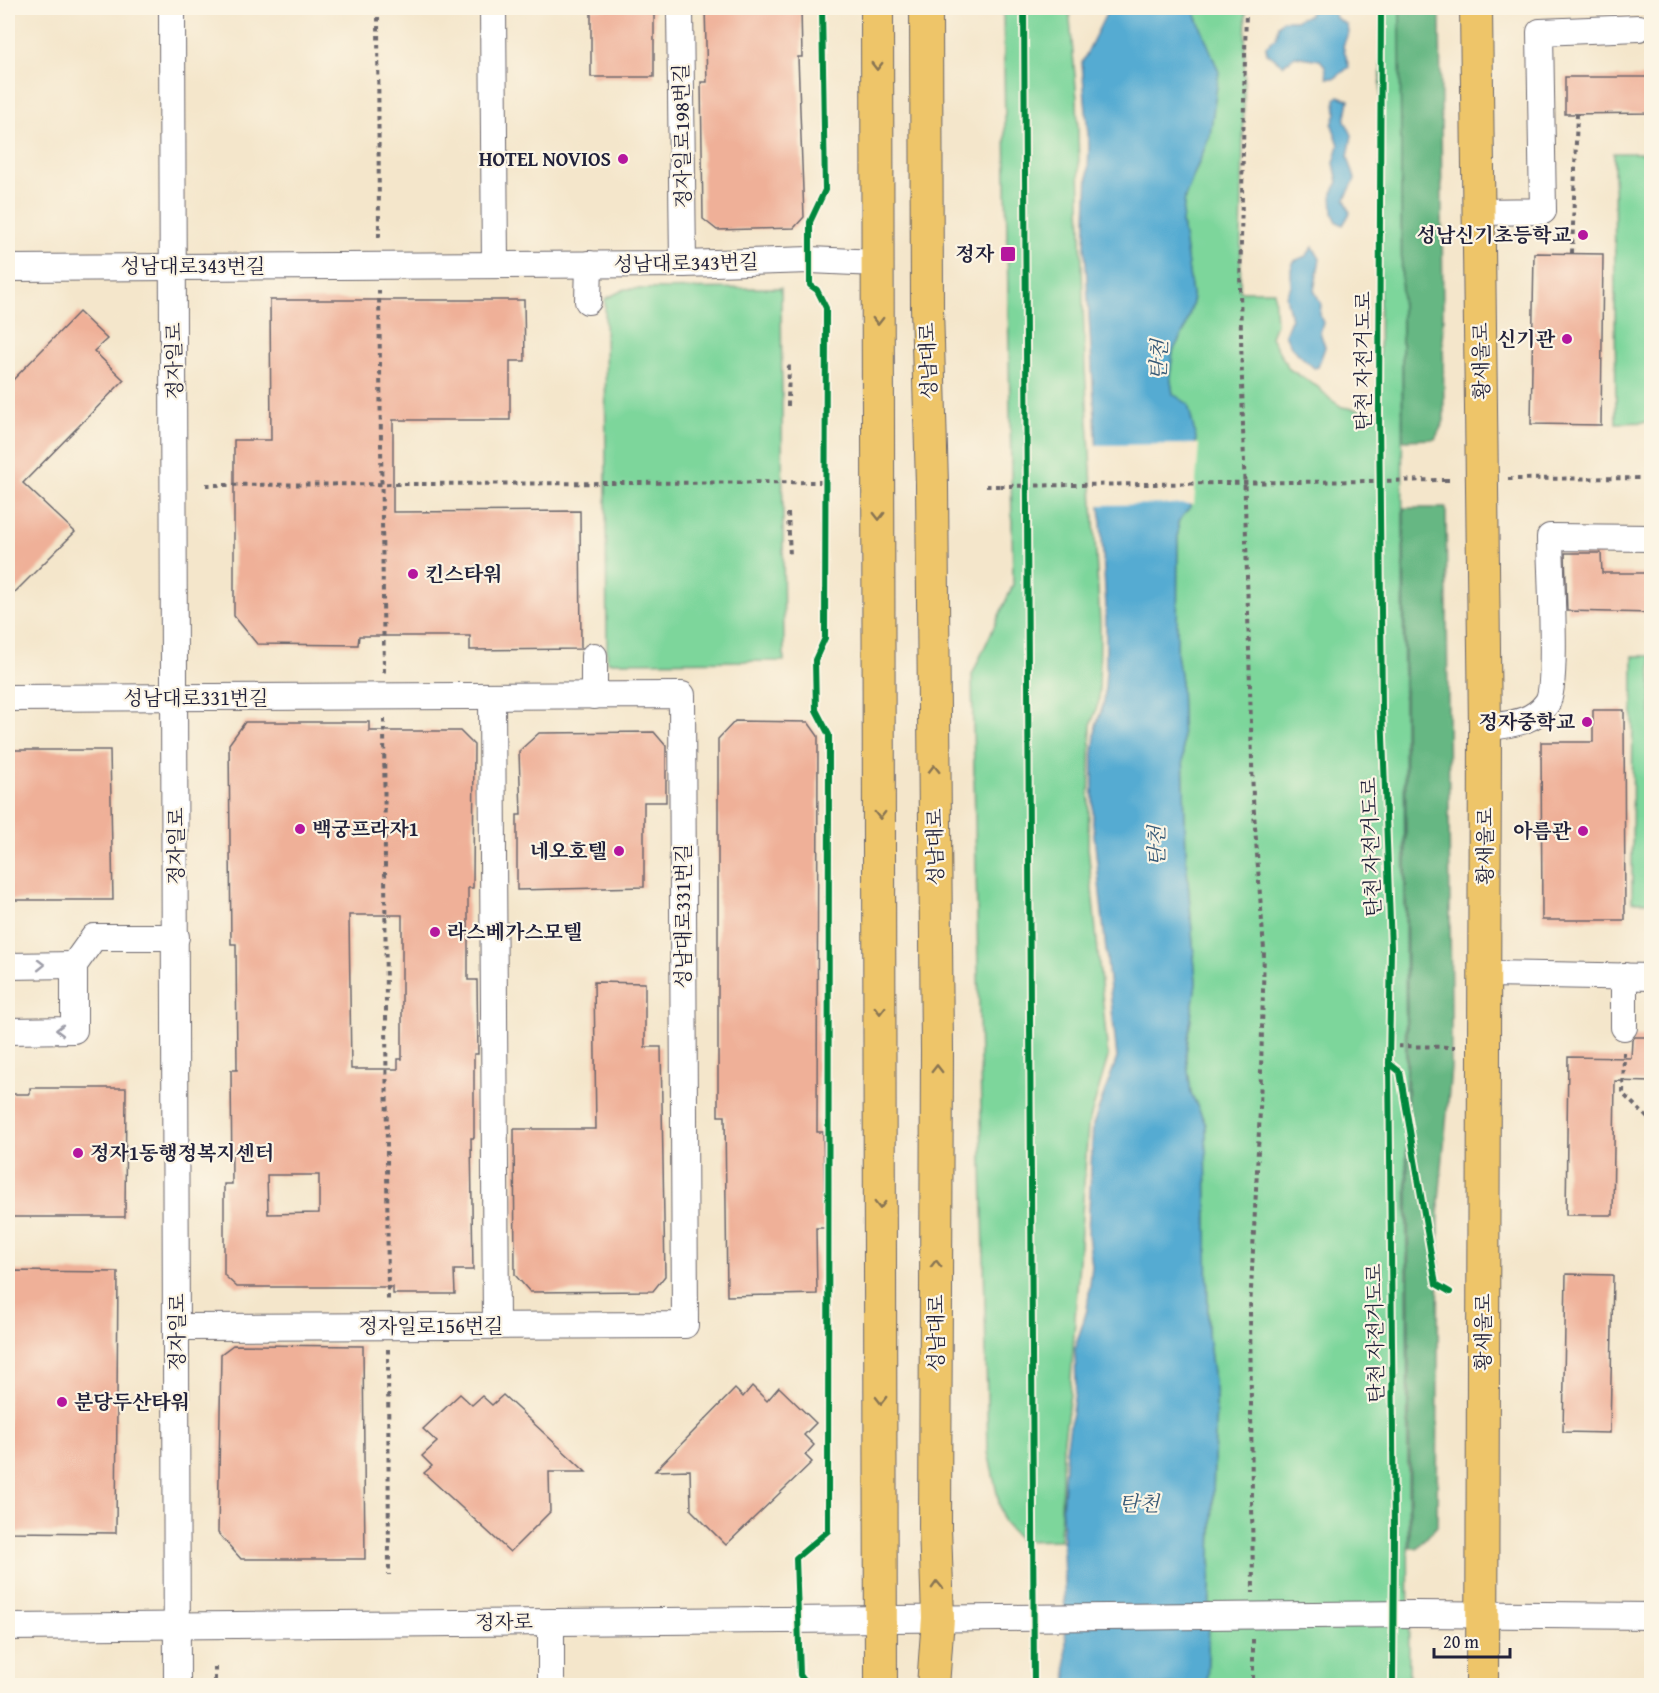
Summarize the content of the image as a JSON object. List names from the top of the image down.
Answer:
{
  "streets": {
    "main road": ["성남대로", "황새울로"],
    "street": [
      "정자일로198번길",
      "성남대로343번길",
      "정자일로",
      "성남대로331번길",
      "정자일로156번길",
      "정자로"
    ],
    "cycle path": ["탄천 자전거도로"]
  },
  "crossings": [
    ["정자일로198번길", "성남대로343번길"],
    ["성남대로343번길", "정자일로"],
    ["정자일로", "성남대로331번길"],
    ["정자일로", "정자일로156번길"],
    ["정자일로", "정자로"],
    ["성남대로", "정자로"],
    ["황새울로", "정자로"],
    ["성남대로331번길", "정자일로156번길"]
  ],
  "water": ["탄천"],
  "places": {
    "other": [
      "HOTEL NOVIOS",
      "성남신기초등학교",
      "신기관",
      "킨스타워",
      "정자중학교",
      "백궁프라자1",
      "아름관",
      "네오호텔",
      "라스베가스모텔",
      "정자1동행정복지센터",
      "분당두산타워"
    ],
    "transit": ["정자"]
  },
  "scale_bar": "20 m"
}
